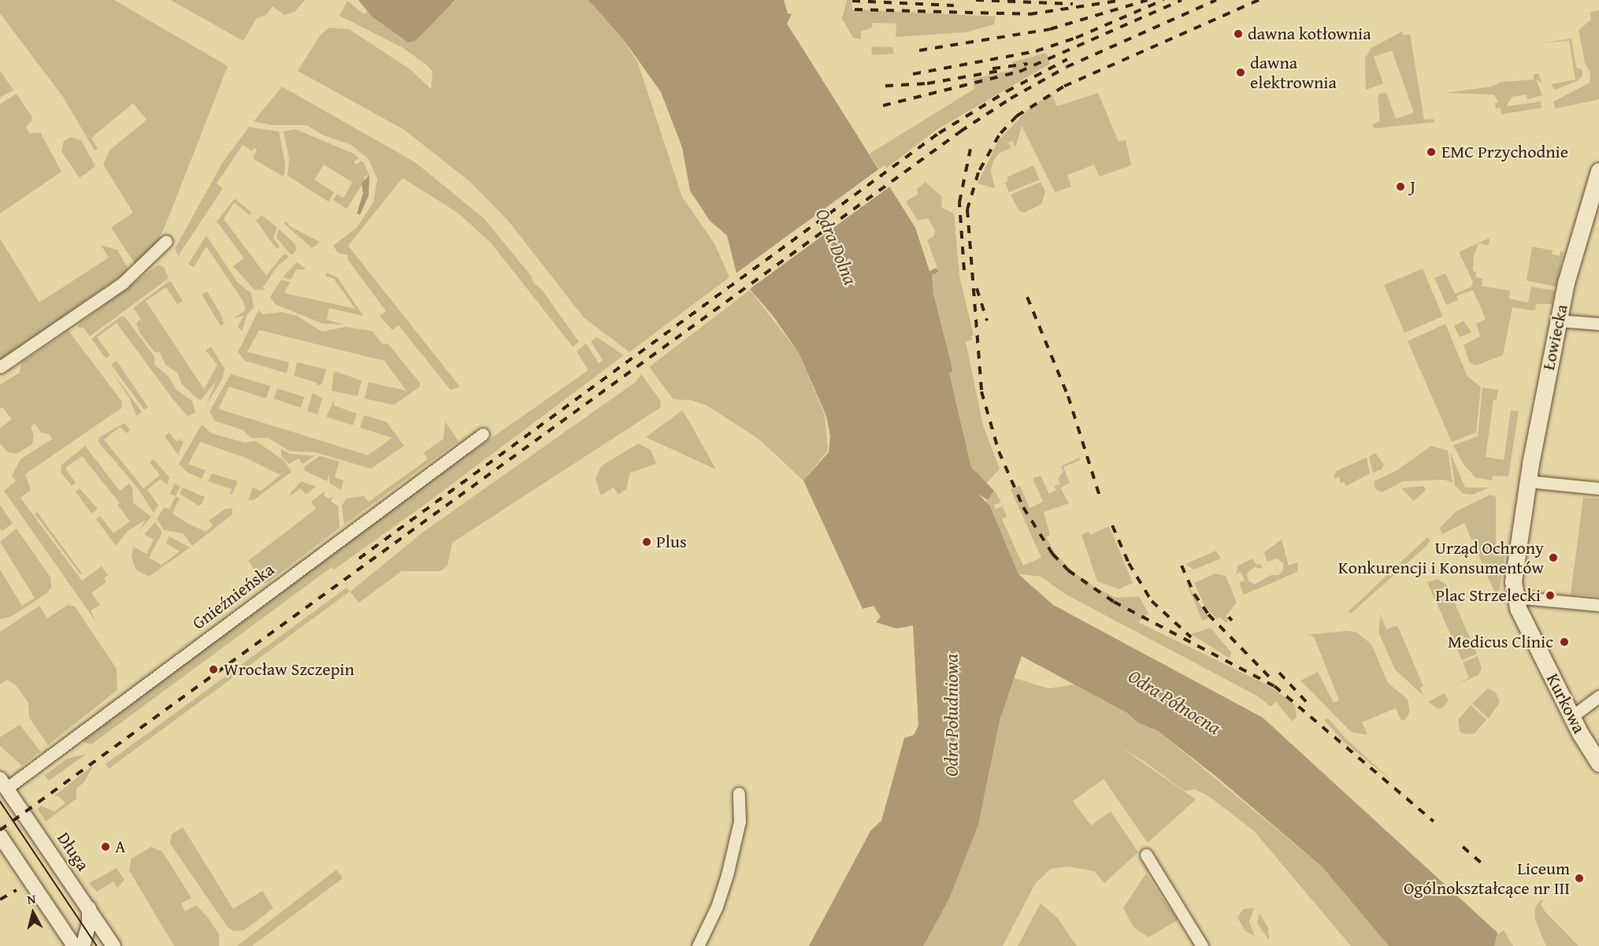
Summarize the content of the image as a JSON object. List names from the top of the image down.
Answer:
{
  "streets": {
    "main road": ["Łowiecka", "Kurkowa"],
    "street": ["Gnieźnieńska", "Długa"]
  },
  "crossings": [
    ["Łowiecka", "Kurkowa"],
    ["Gnieźnieńska", "Długa"]
  ],
  "water": ["Odra Dolna", "Odra Północna", "Odra Południowa"],
  "places": [
    "dawna kotłownia",
    "dawna elektrownia",
    "EMC Przychodnie",
    "J",
    "Plus",
    "Urząd Ochrony Konkurencji i Konsumentów",
    "Plac Strzelecki",
    "Medicus Clinic",
    "Wrocław Szczepin",
    "A",
    "Liceum Ogólnokształcące nr III"
  ],
  "north": "top"
}
